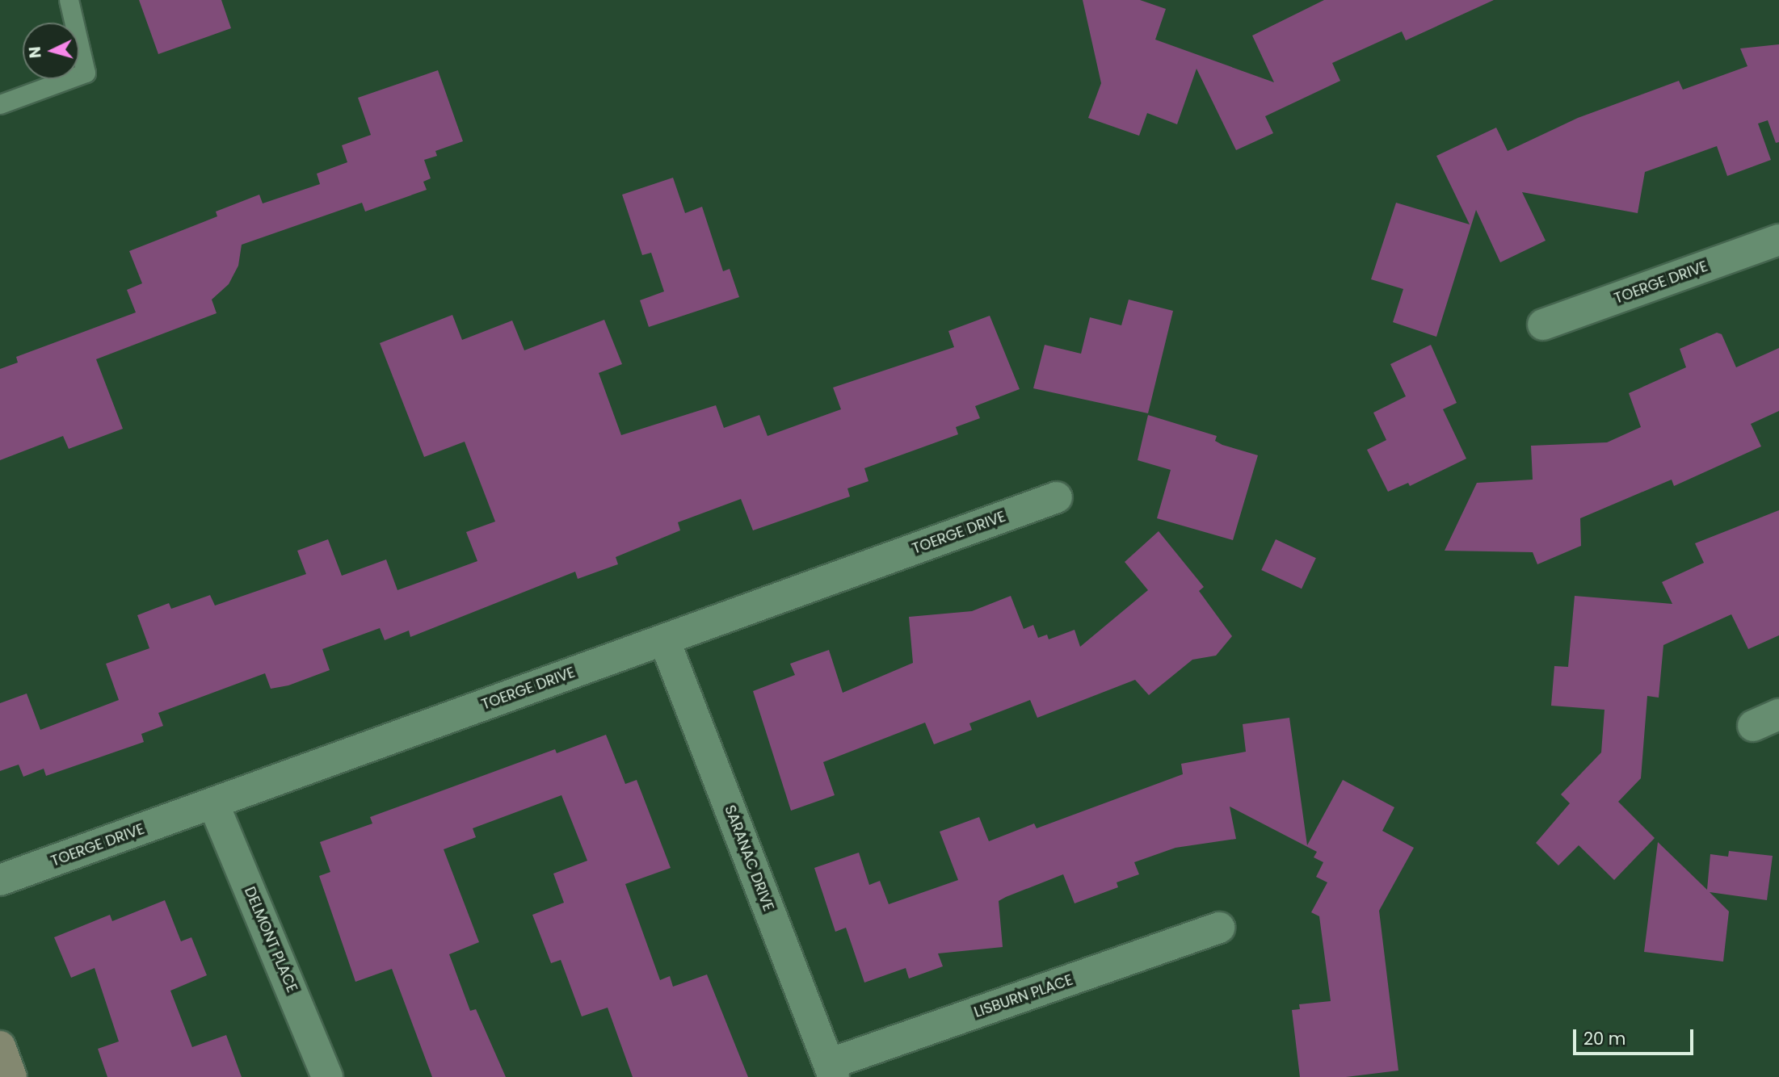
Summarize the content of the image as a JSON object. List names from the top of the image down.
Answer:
{
  "streets": {
    "street": [
      "TOERGE DRIVE",
      "SARANAC DRIVE",
      "DELMONT PLACE",
      "LISBURN PLACE"
    ]
  },
  "crossings": [
    ["TOERGE DRIVE", "SARANAC DRIVE"],
    ["TOERGE DRIVE", "DELMONT PLACE"],
    ["SARANAC DRIVE", "LISBURN PLACE"]
  ],
  "scale_bar": "20 m",
  "north": "left"
}
